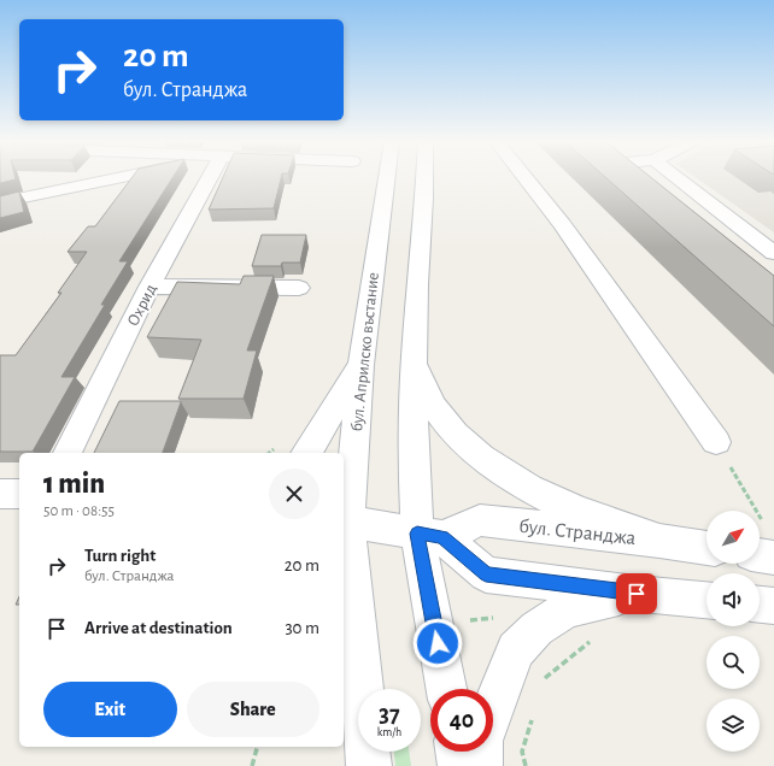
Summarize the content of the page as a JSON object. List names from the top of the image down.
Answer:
{
  "streets": {
    "street": ["Охрид", "бул. Априлско въстание", "бул. Странджа"]
  },
  "north": "top right",
  "page": {
    "turn": ["20 m", "бул. Странджа"],
    "heading": ["1 min", "50 m · 08:55"],
    "list": [
      {
        "name": "Turn right",
        "note": "бул. Странджа",
        "value": "20 m"
      },
      {
        "name": "Arrive at destination",
        "value": "30 m"
      }
    ],
    "buttons": ["Exit", "Share"],
    "speed": "37 km/h",
    "limit": "40"
  }
}
